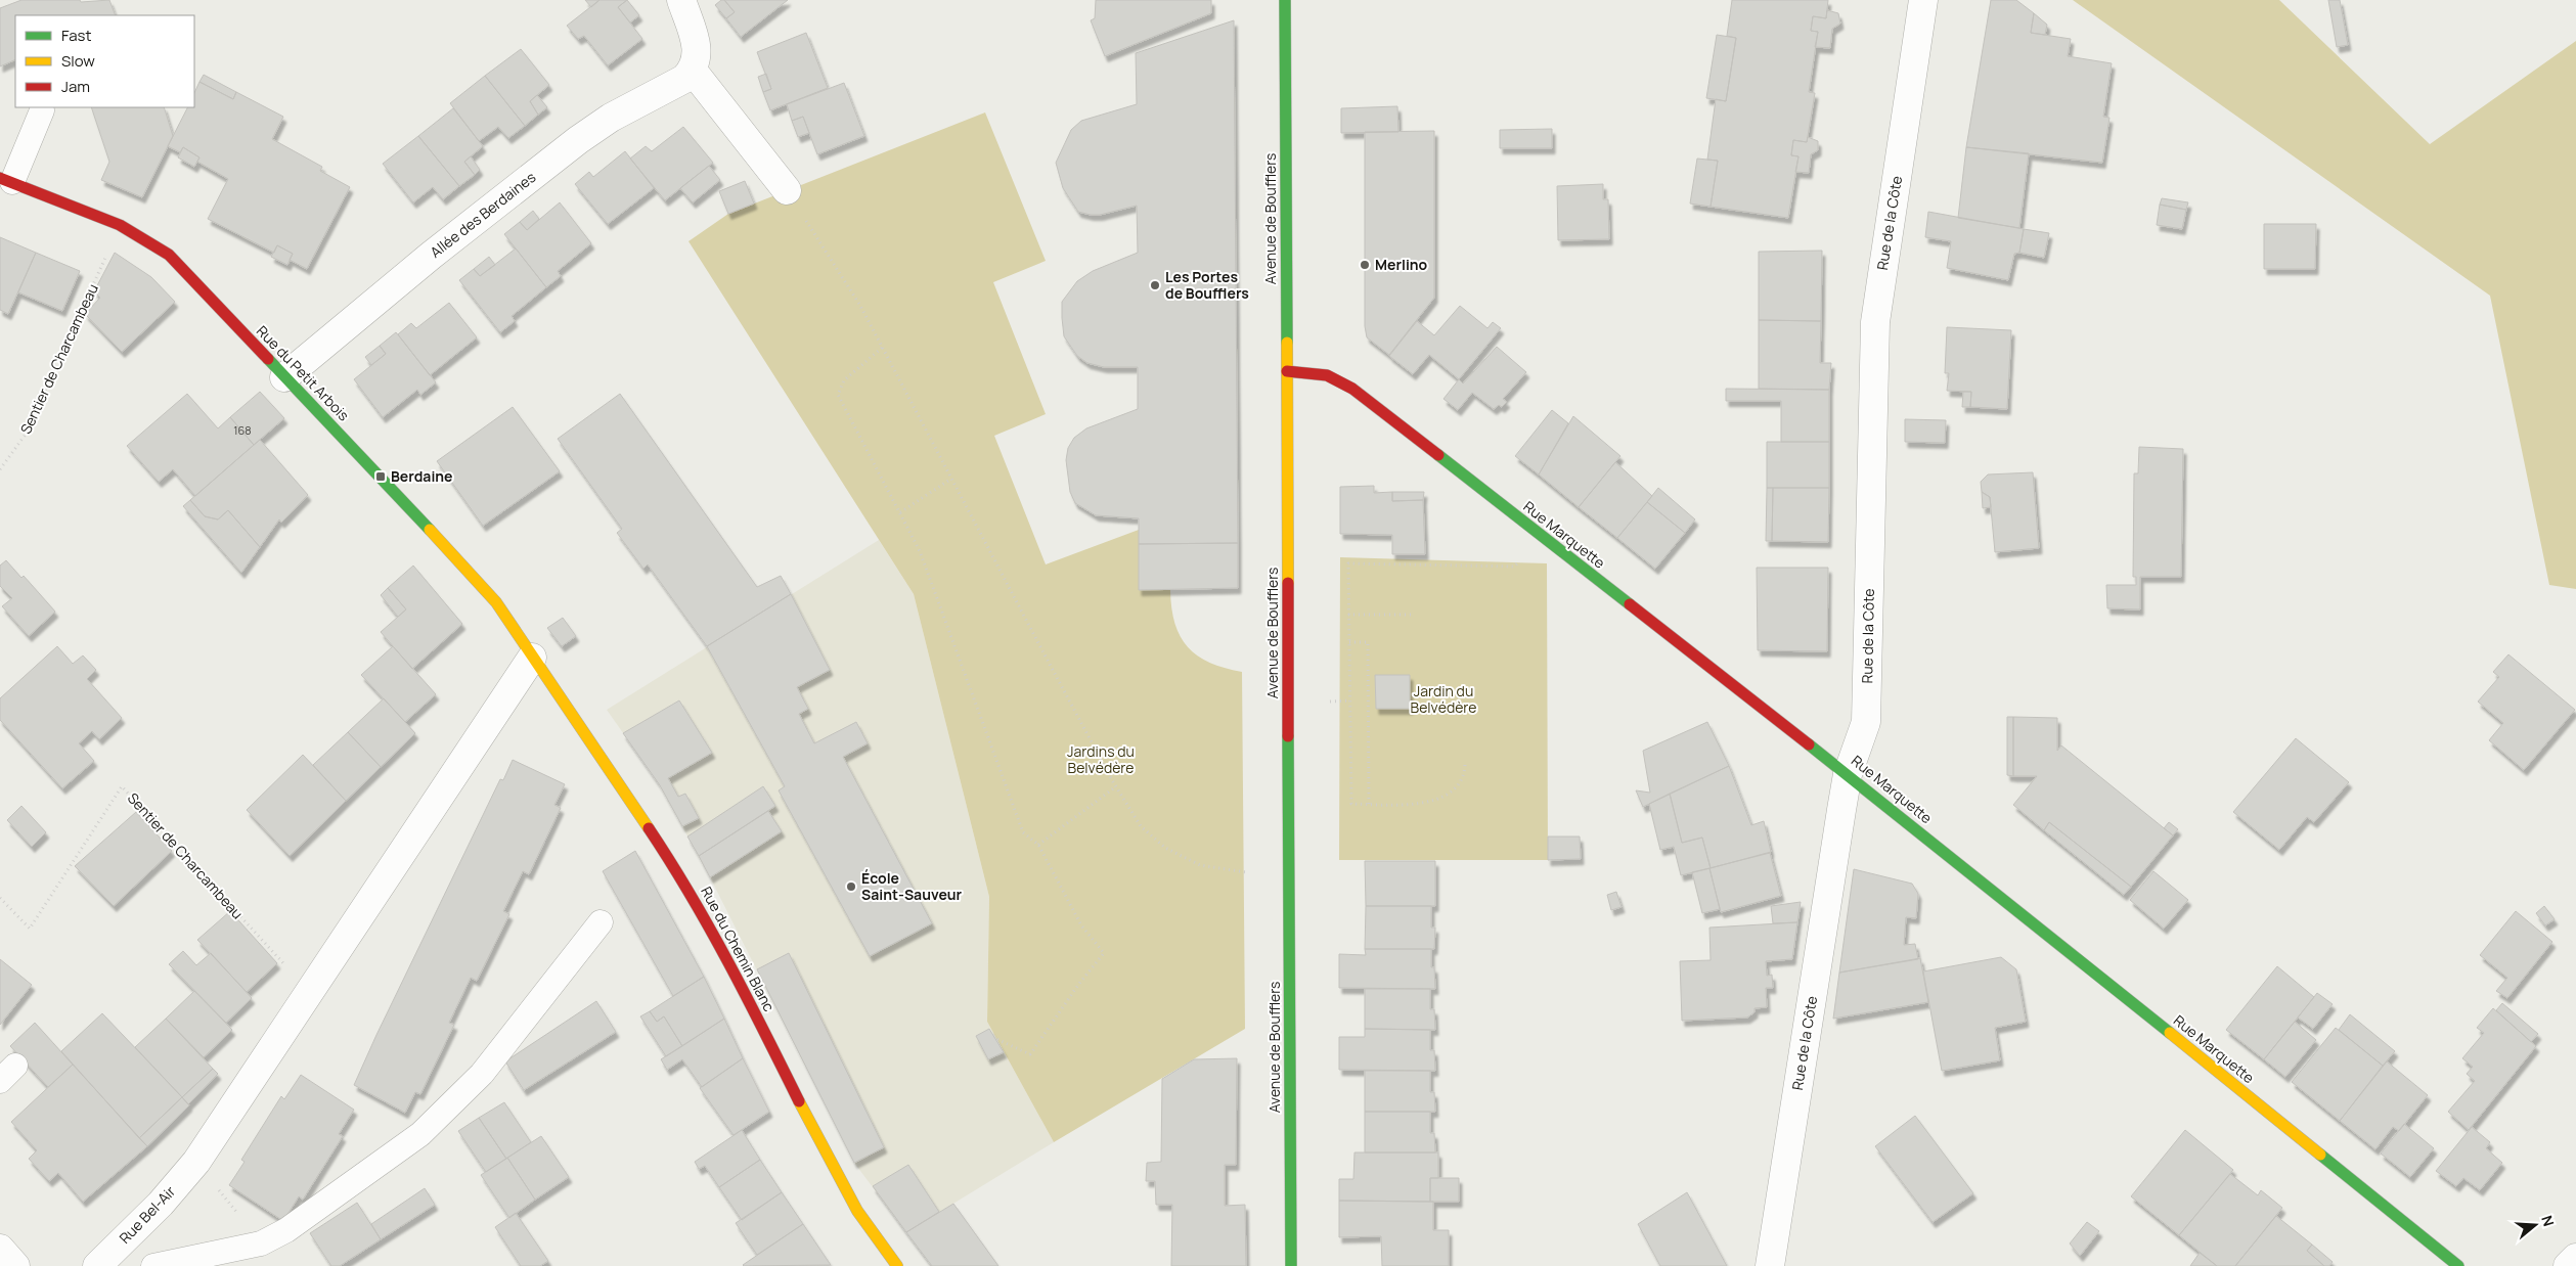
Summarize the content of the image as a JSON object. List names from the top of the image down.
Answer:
{
  "streets": {
    "street": [
      "Allée des Berdaines",
      "Avenue de Boufflers",
      "Rue de la Côte",
      "Rue du Petit Arbois",
      "Rue Marquette",
      "Rue du Chemin Blanc",
      "Rue Bel-Air"
    ],
    "path": ["Sentier de Charcambeau"]
  },
  "crossings": [
    ["Allée des Berdaines", "Rue du Petit Arbois"],
    ["Avenue de Boufflers", "Rue Marquette"],
    ["Rue de la Côte", "Rue Marquette"],
    ["Sentier de Charcambeau", "Rue Bel-Air"],
    ["Rue du Petit Arbois", "Rue du Chemin Blanc"],
    ["Rue du Petit Arbois", "Rue Bel-Air"],
    ["Rue du Chemin Blanc", "Rue Bel-Air"]
  ],
  "parks": ["Jardin du Belvédère", "Jardins du Belvédère"],
  "places": {
    "other": ["Merlino", "Les Portes de Boufflers", "École Saint-Sauveur"],
    "transit": ["Berdaine"]
  },
  "house_numbers": ["168"],
  "legend": ["Fast", "Slow", "Jam"],
  "north": "right"
}
